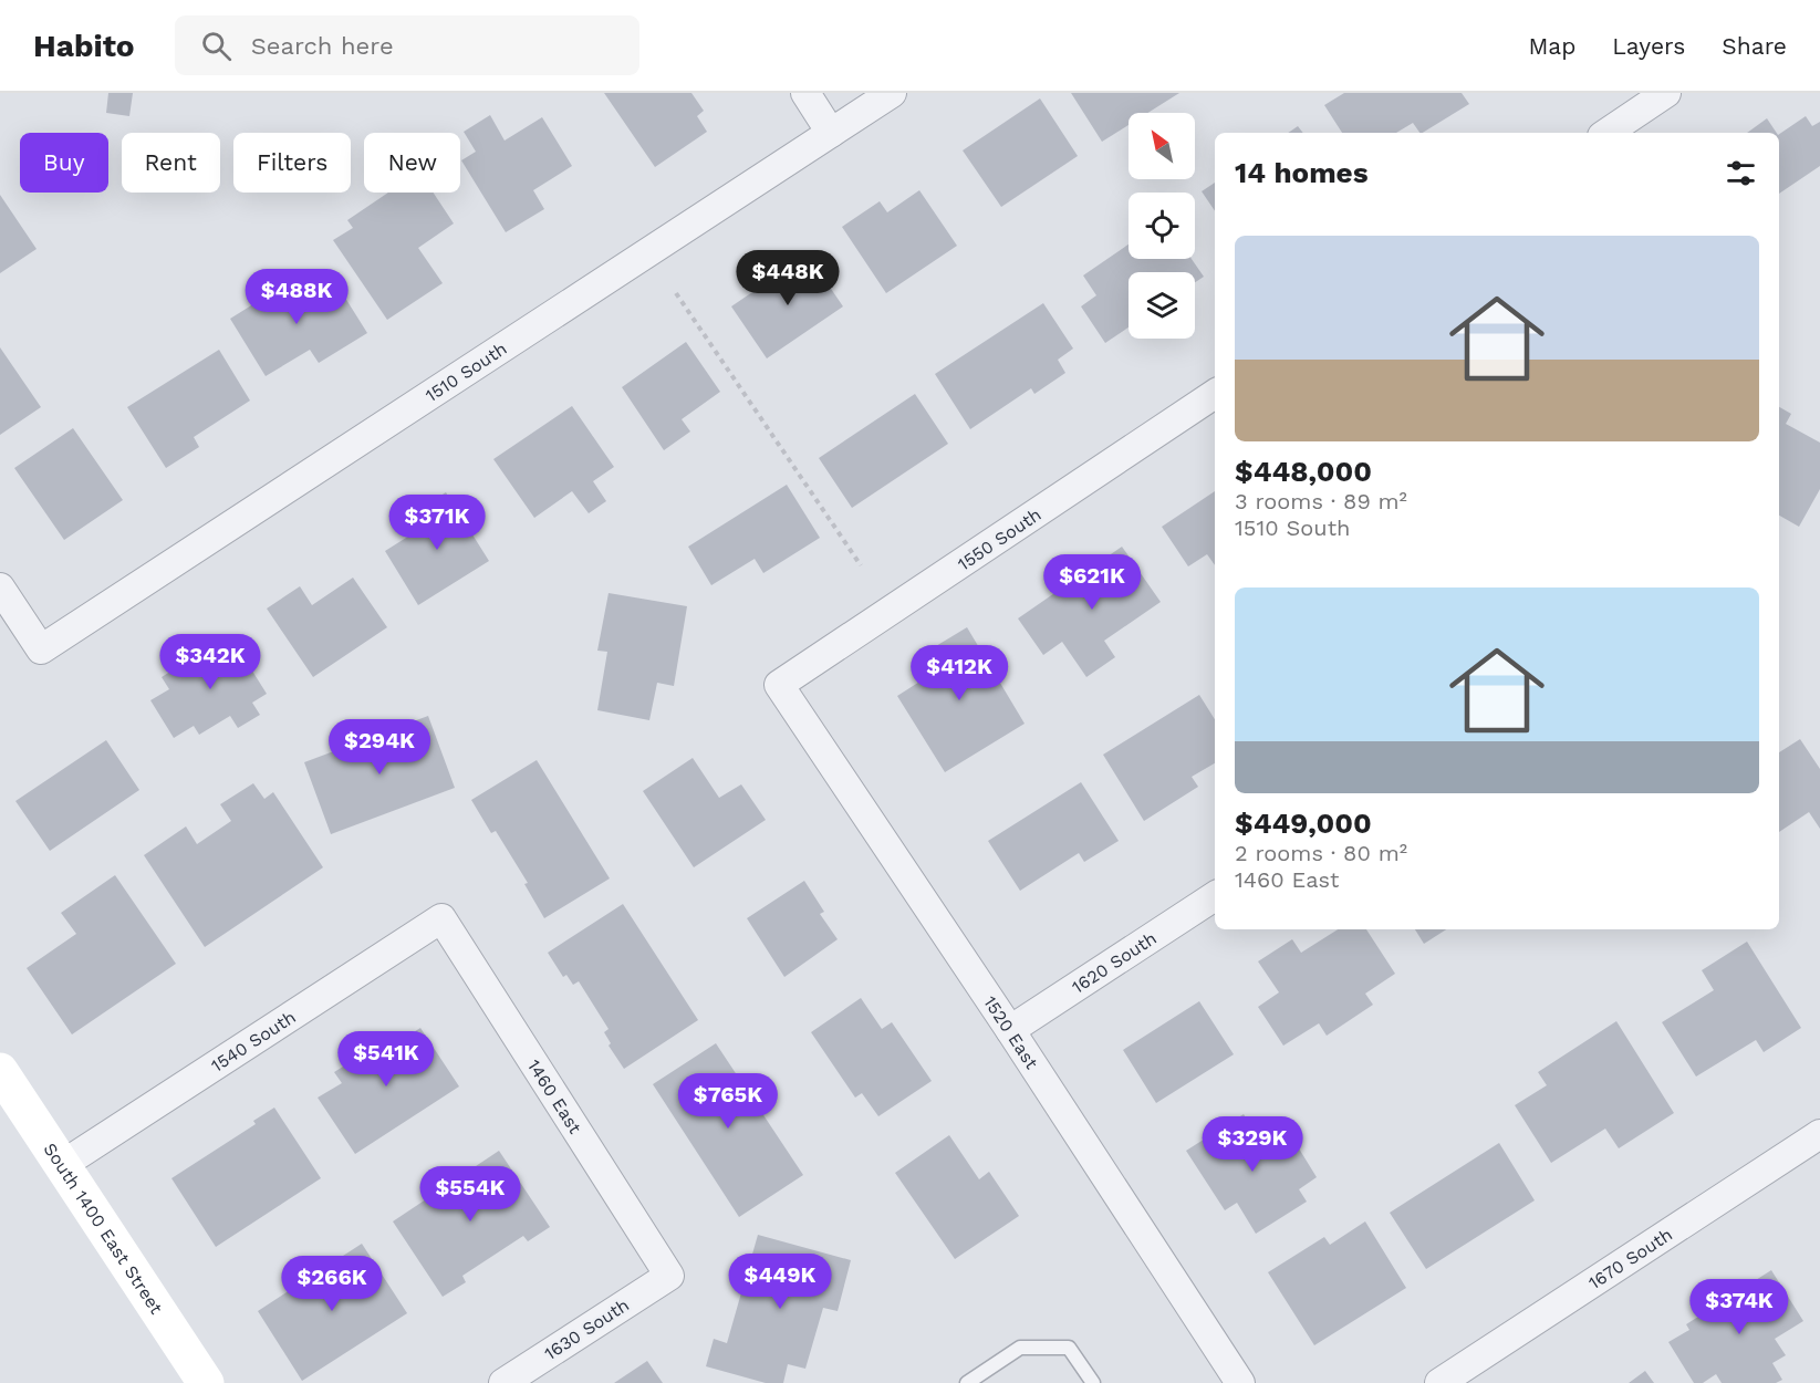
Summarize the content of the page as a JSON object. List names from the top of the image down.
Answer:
{
  "streets": {
    "street": [
      "1510 South",
      "1550 South",
      "1620 South",
      "1520 East",
      "1540 South",
      "1460 East",
      "South 1400 East Street",
      "1670 South",
      "1630 South"
    ]
  },
  "crossings": [
    ["1550 South", "1520 East"],
    ["1620 South", "1520 East"],
    ["1540 South", "1460 East"],
    ["1540 South", "South 1400 East Street"],
    ["1460 East", "1630 South"]
  ],
  "north": "top left",
  "page": {
    "header": "Habito",
    "search": "Search here",
    "nav": ["Map", "Layers", "Share"],
    "chip": [
      "Buy",
      "Rent",
      "Filters",
      "New"
    ],
    "heading": "14 homes",
    "list": [
      {
        "name": "$448,000",
        "note": "3 rooms · 89 m² · 1510 South"
      },
      {
        "name": "$449,000",
        "note": "2 rooms · 80 m² · 1460 East"
      }
    ],
    "price": [
      "$448K",
      "$488K",
      "$371K",
      "$621K",
      "$342K",
      "$412K",
      "$294K",
      "$541K",
      "$765K",
      "$329K",
      "$554K",
      "$449K",
      "$266K",
      "$374K"
    ]
  }
}
